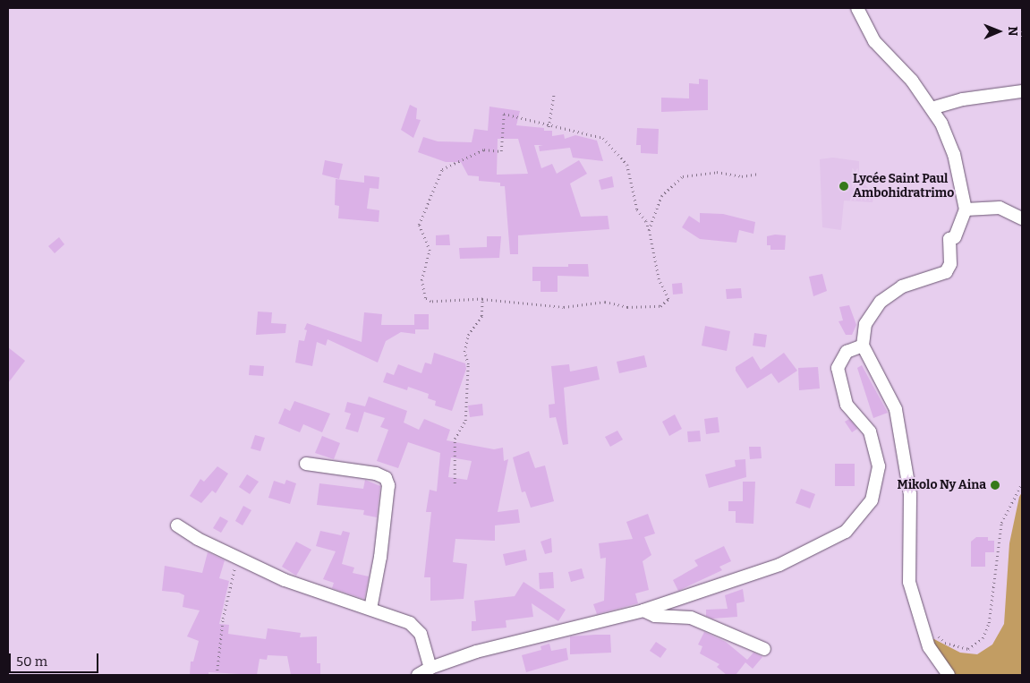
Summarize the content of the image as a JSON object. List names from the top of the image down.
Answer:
{
  "places": ["Lycée Saint Paul Ambohidratrimo", "Mikolo Ny Aina"],
  "scale_bar": "50 m",
  "north": "right"
}
